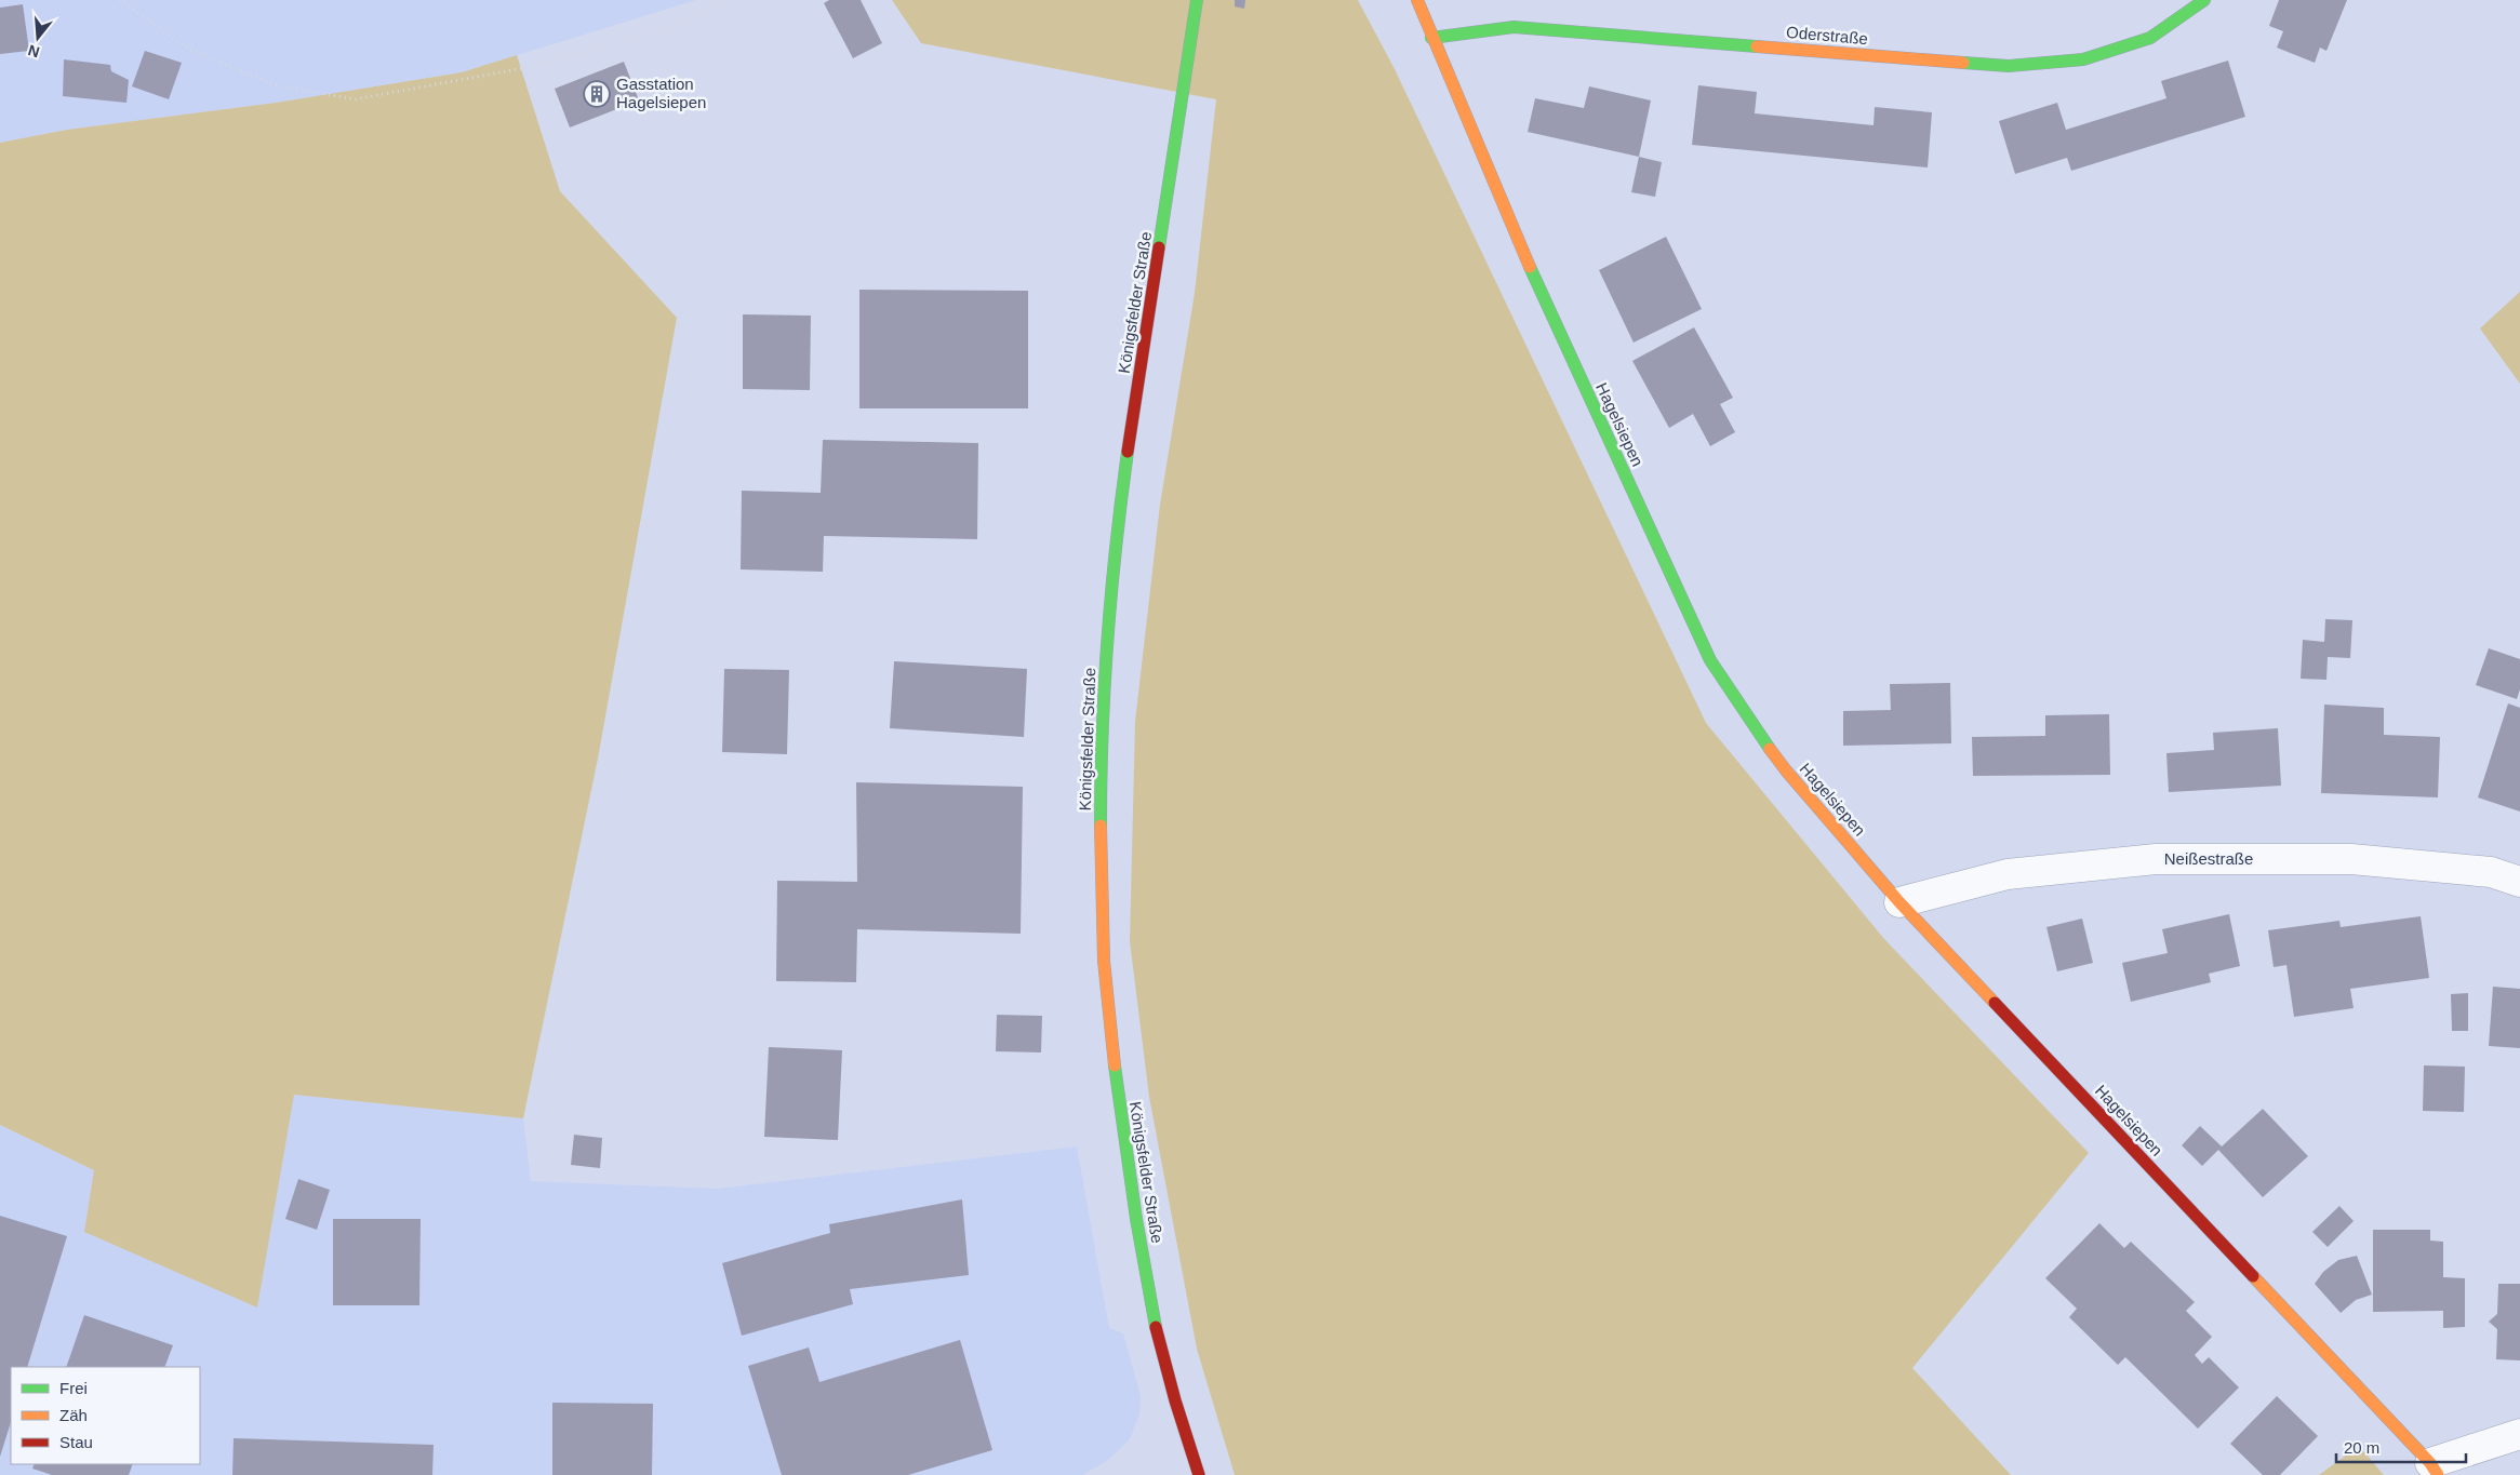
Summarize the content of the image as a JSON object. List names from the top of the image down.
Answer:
{
  "streets": {
    "street": [
      "Oderstraße",
      "Königsfelder Straße",
      "Hagelsiepen",
      "Neißestraße"
    ]
  },
  "crossings": [
    ["Oderstraße", "Hagelsiepen"],
    ["Hagelsiepen", "Neißestraße"]
  ],
  "places": {
    "building": ["Gasstation Hagelsiepen"]
  },
  "legend": ["Frei", "Zäh", "Stau"],
  "scale_bar": "20 m",
  "north": "bottom"
}
